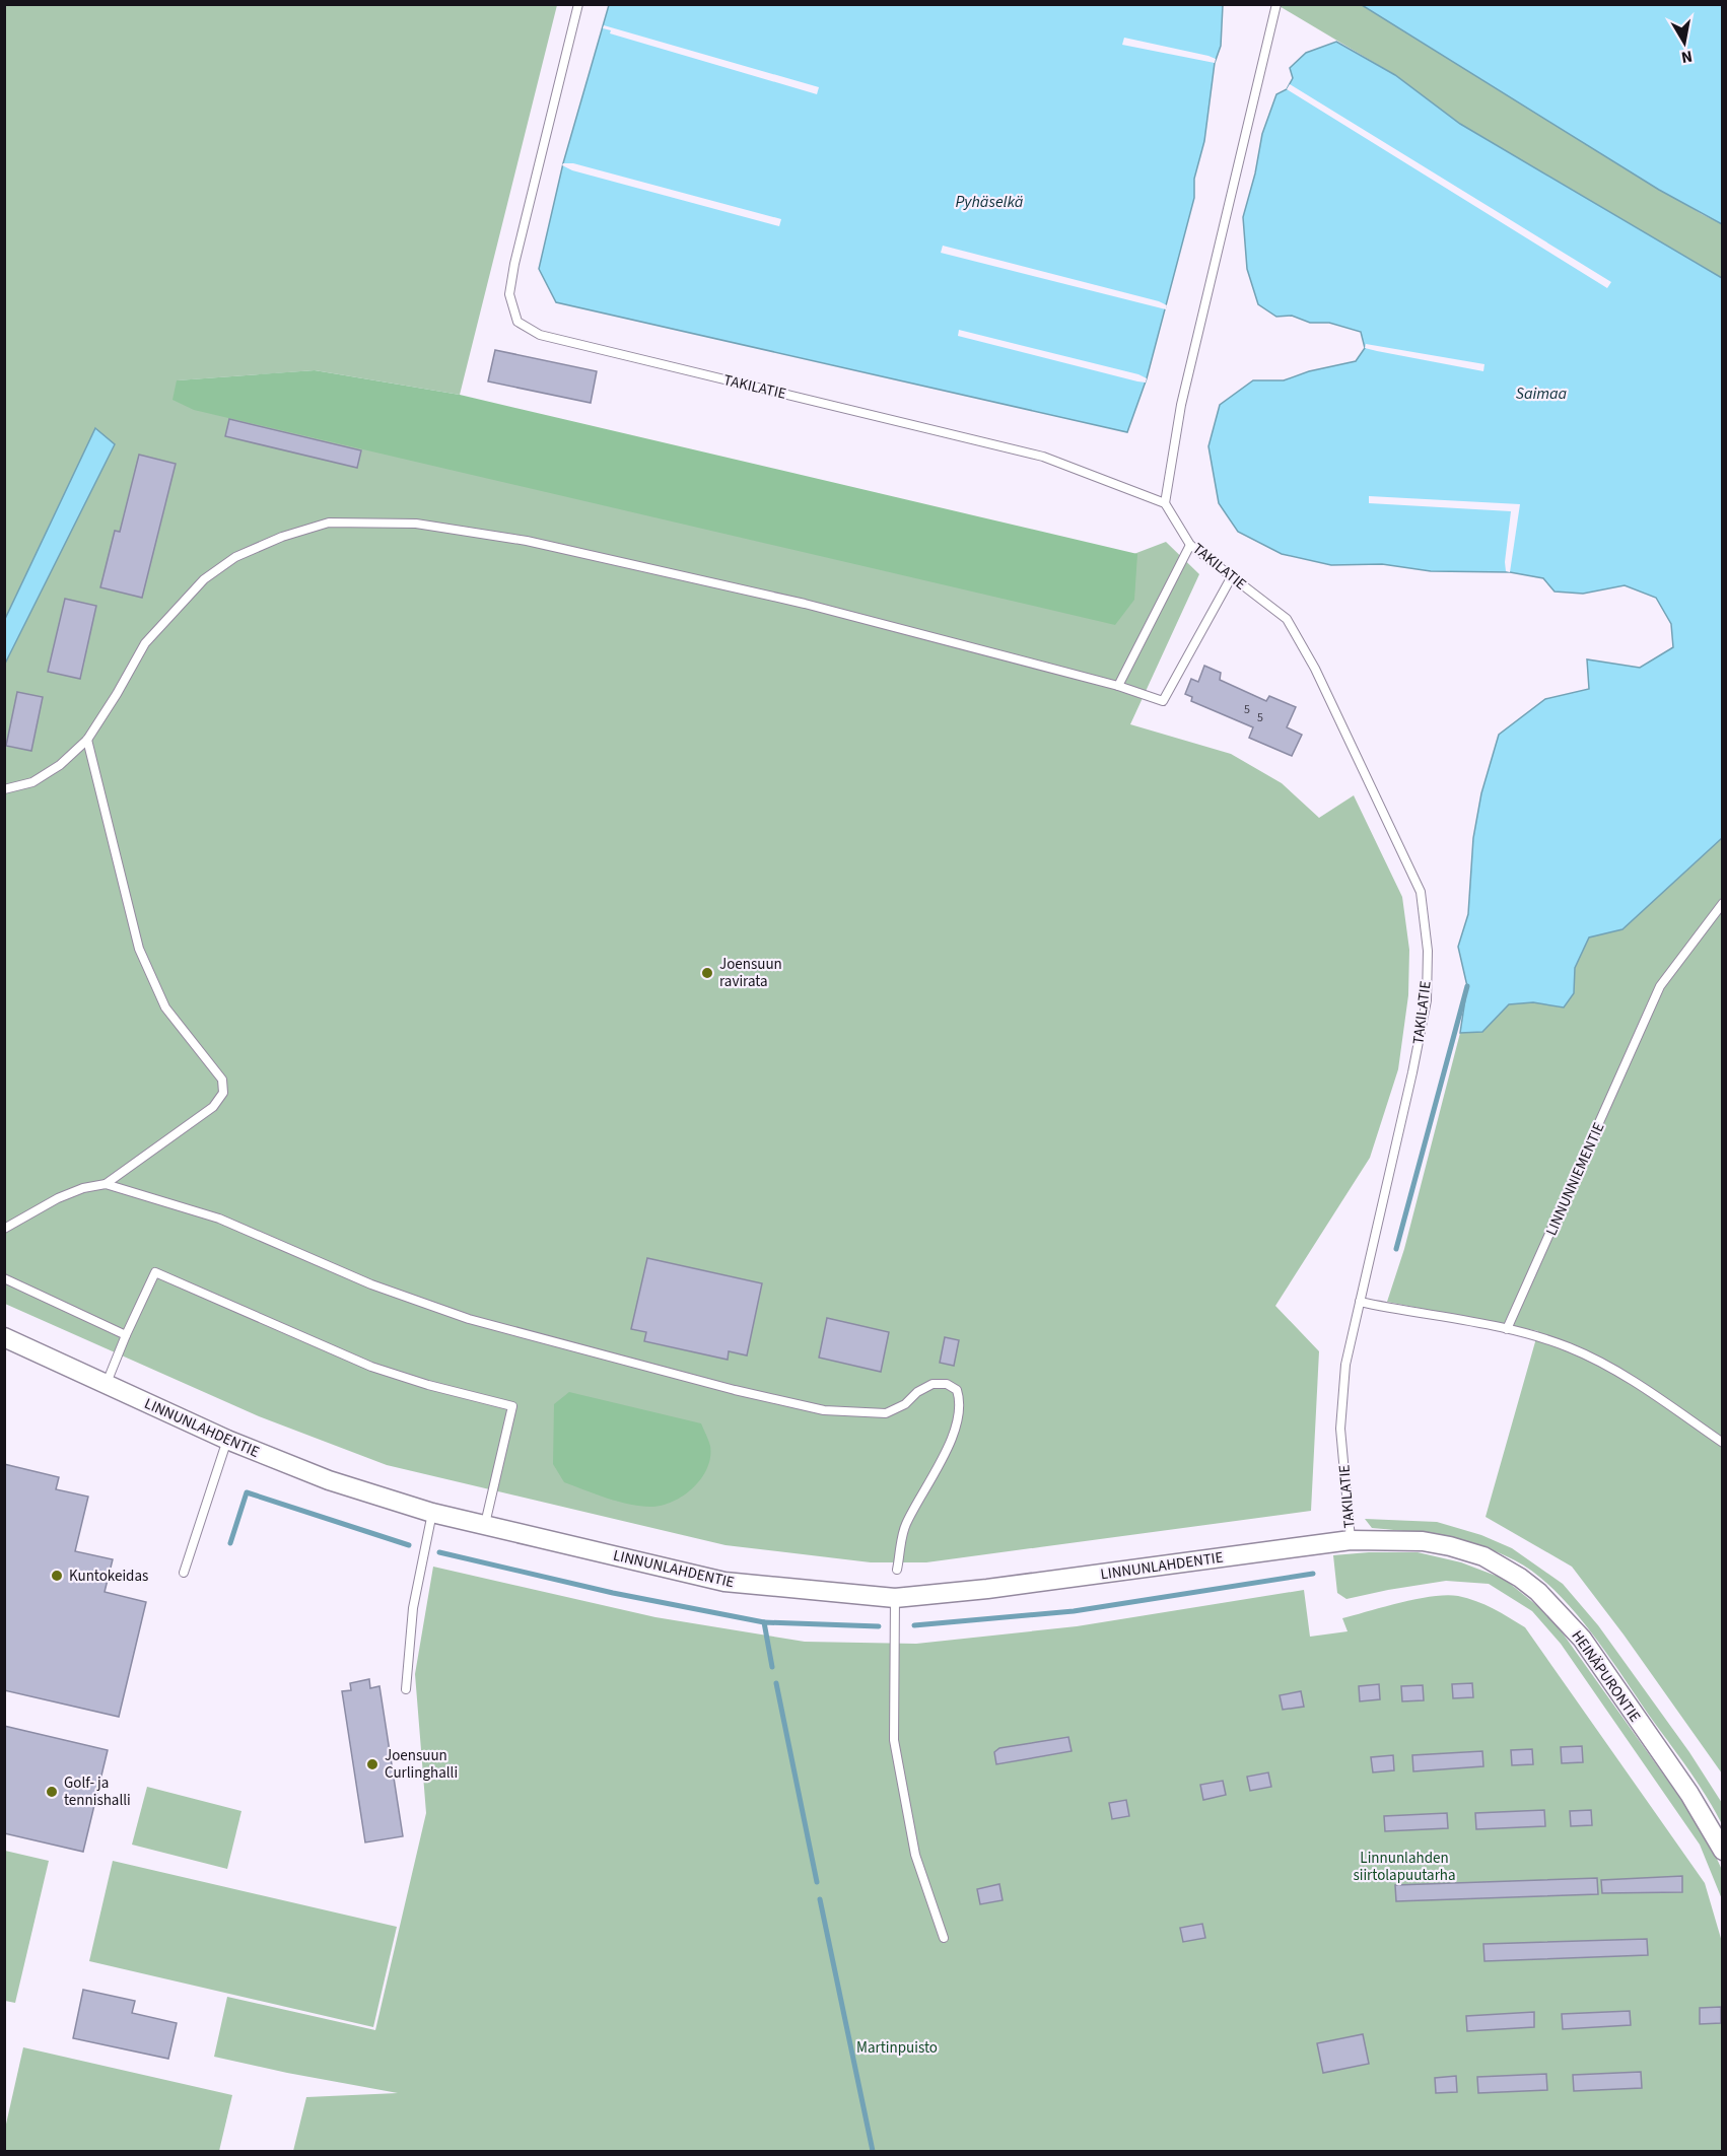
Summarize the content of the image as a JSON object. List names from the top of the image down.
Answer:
{
  "streets": {
    "street": ["LINNUNLAHDENTIE", "HEINÄPURONTIE"],
    "lane": ["TAKILATIE", "LINNUNNIEMENTIE"]
  },
  "crossings": [
    ["TAKILATIE", "LINNUNLAHDENTIE"],
    ["LINNUNLAHDENTIE", "HEINÄPURONTIE"]
  ],
  "water": ["Pyhäselkä", "Saimaa"],
  "parks": ["Linnunlahden siirtolapuutarha", "Martinpuisto"],
  "places": [
    "Joensuun ravirata",
    "Kuntokeidas",
    "Joensuun Curlinghalli",
    "Golf- ja tennishalli"
  ],
  "house_numbers": ["5", "5"],
  "north": "bottom"
}
